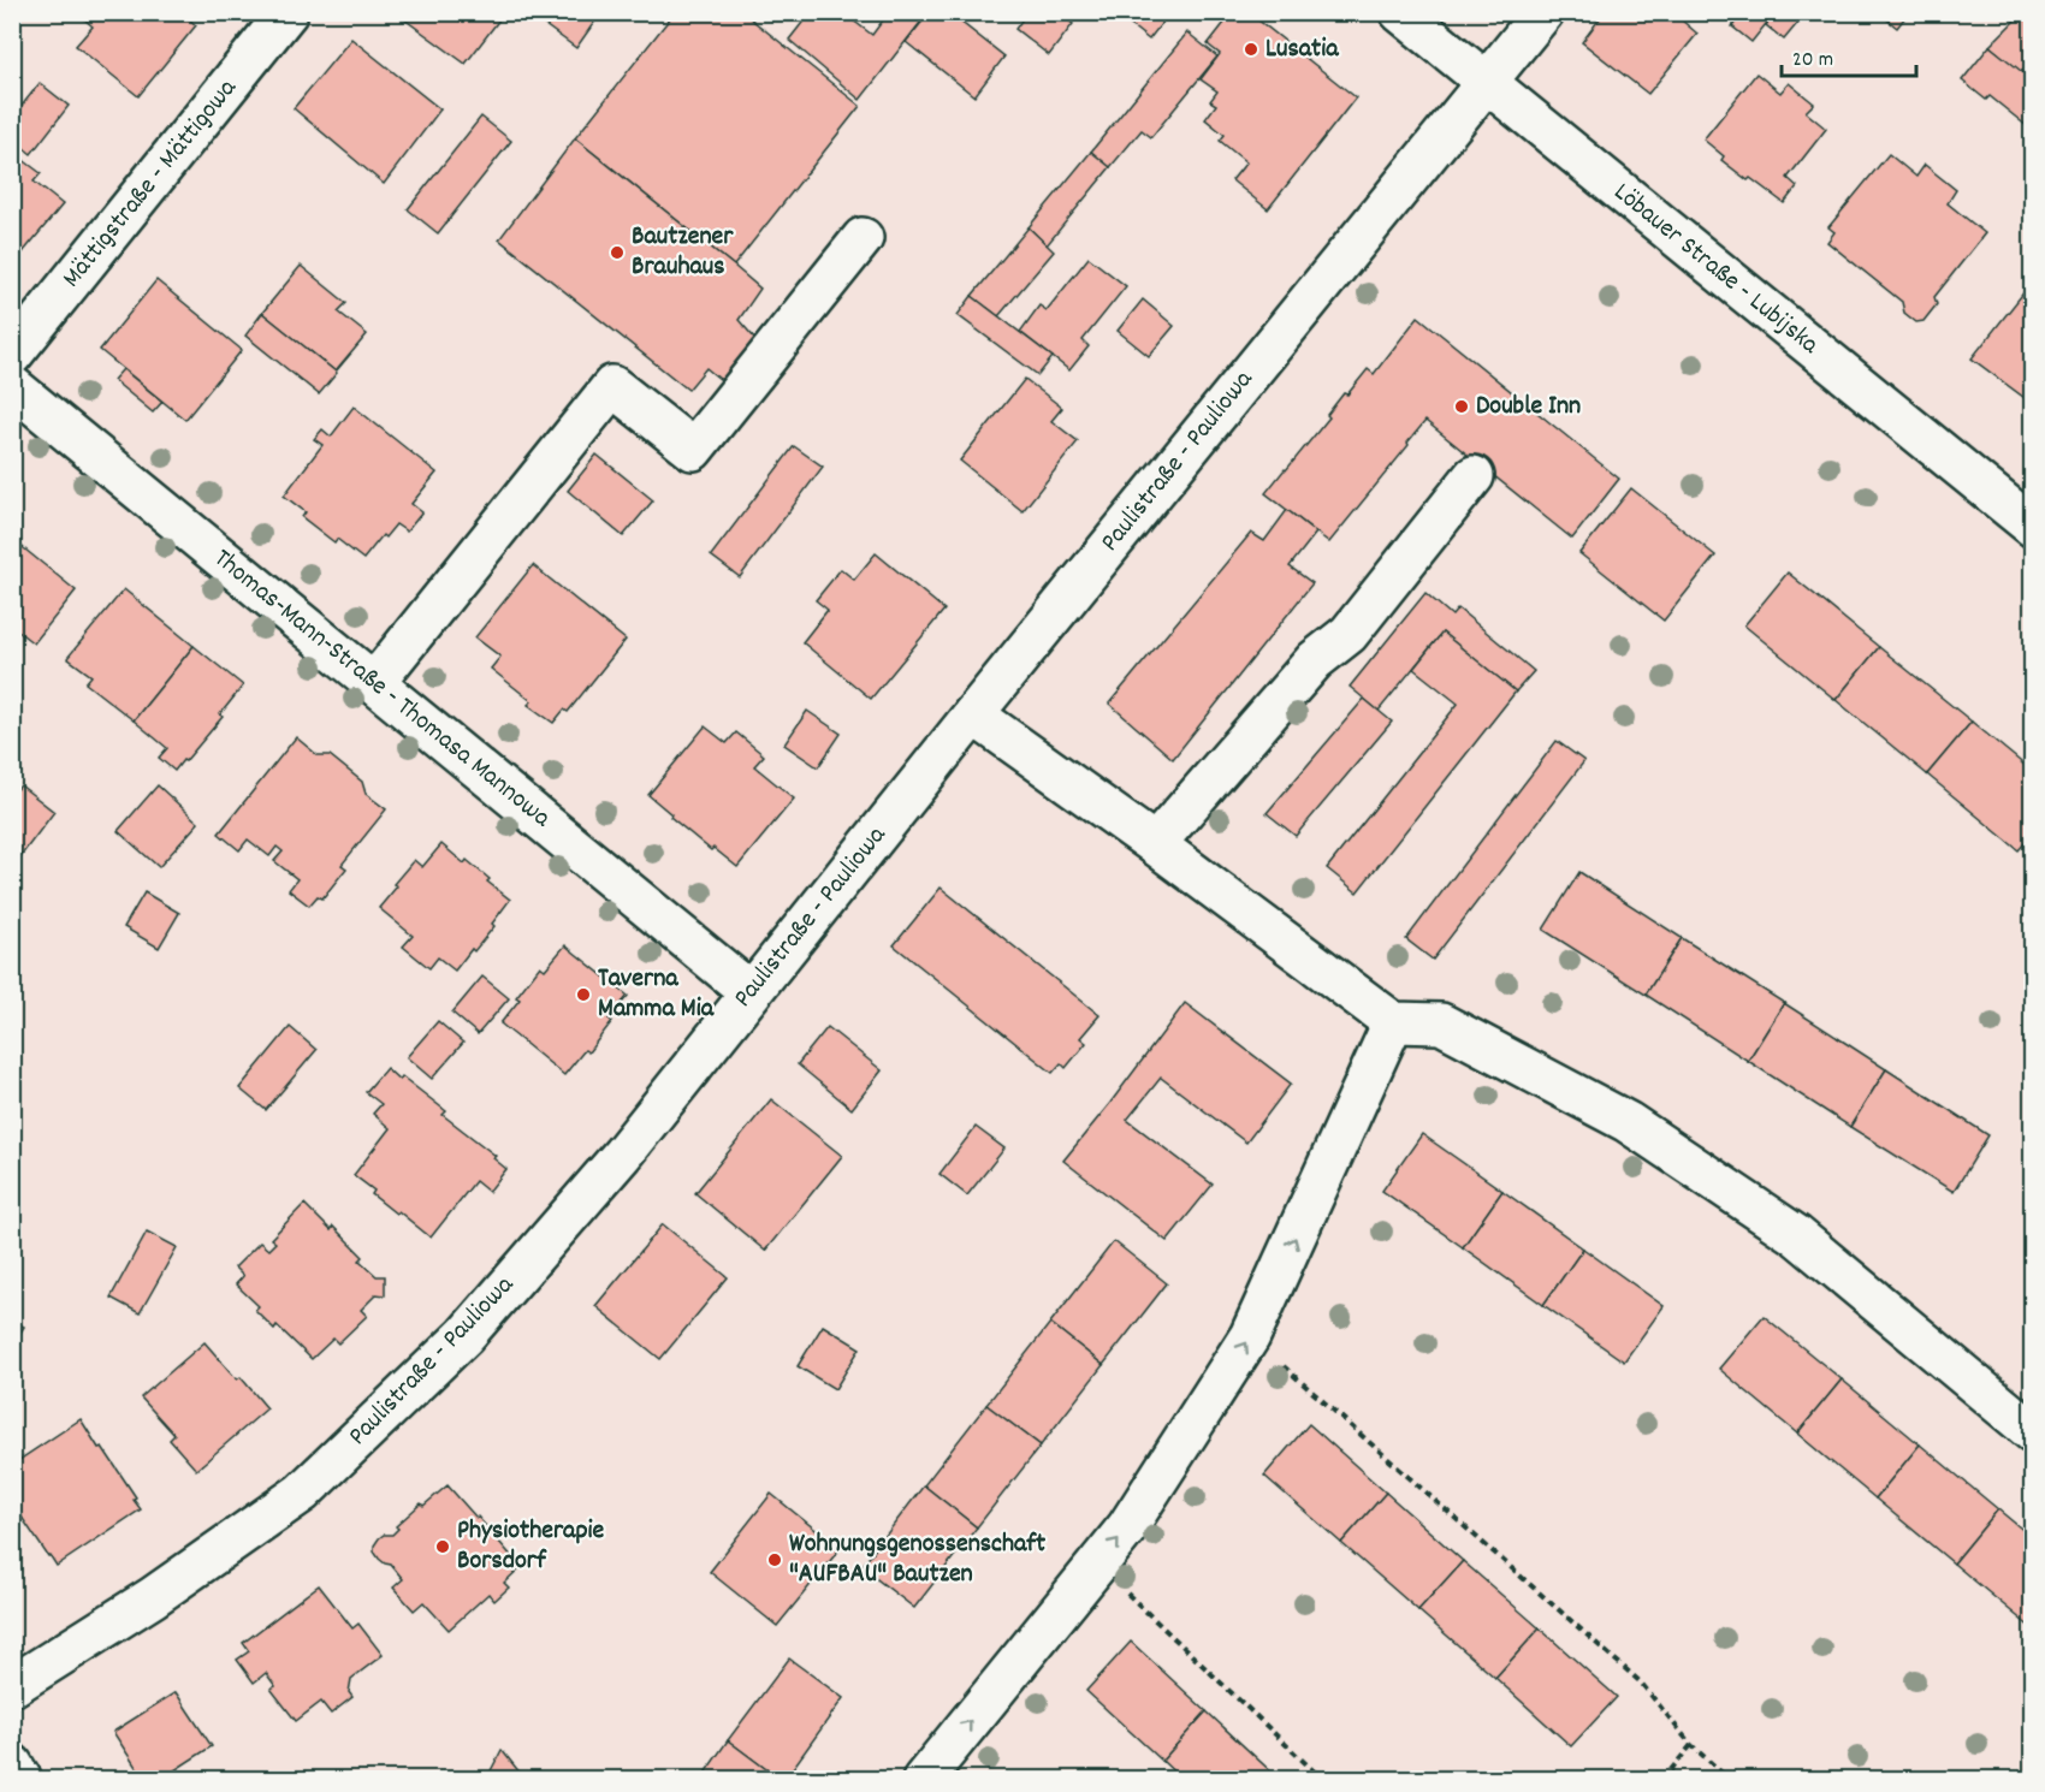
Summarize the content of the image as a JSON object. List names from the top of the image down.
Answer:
{
  "streets": {
    "street": [
      "Mättigstraße - Mättigowa",
      "Löbauer Straße - Lubijska",
      "Paulistraße - Pauliowa",
      "Thomas-Mann-Straße - Thomasa Mannowa"
    ]
  },
  "crossings": [
    ["Löbauer Straße - Lubijska", "Paulistraße - Pauliowa"],
    ["Paulistraße - Pauliowa", "Thomas-Mann-Straße - Thomasa Mannowa"]
  ],
  "places": [
    "Lusatia",
    "Bautzener Brauhaus",
    "Double Inn",
    "Taverna Mamma Mia",
    "Physiotherapie Borsdorf",
    "Wohnungsgenossenschaft \"AUFBAU\" Bautzen"
  ],
  "scale_bar": "20 m"
}
